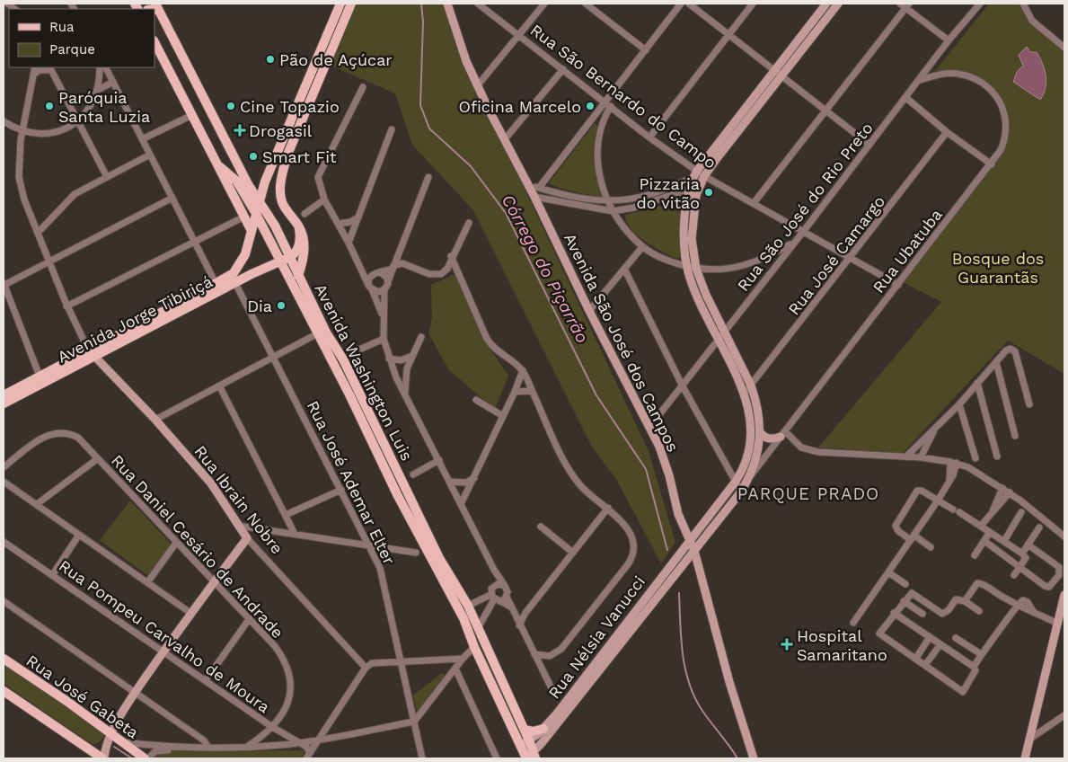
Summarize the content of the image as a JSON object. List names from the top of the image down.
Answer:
{
  "streets": {
    "main road": [
      "Avenida Jorge Tibiriçá",
      "Avenida São José dos Campos",
      "Avenida Washington Luis",
      "Rua Ibrain Nobre",
      "Rua Nélsia Vanucci",
      "Rua José Gabeta"
    ],
    "street": [
      "Rua São Bernardo do Campo",
      "Rua São José do Rio Preto",
      "Rua Ubatuba",
      "Rua José Camargo",
      "Rua José Ademar Elter",
      "Rua Daniel Cesário de Andrade",
      "Rua Pompeu Carvalho de Moura"
    ]
  },
  "crossings": [
    ["Rua São Bernardo do Campo", "Rua São José do Rio Preto"],
    ["Rua São Bernardo do Campo", "Rua Ubatuba"],
    ["Rua São Bernardo do Campo", "Rua José Camargo"],
    ["Rua São Bernardo do Campo", "Rua Nélsia Vanucci"],
    ["Rua São José do Rio Preto", "Rua Ubatuba"],
    ["Rua São José do Rio Preto", "Avenida São José dos Campos"],
    ["Rua São José do Rio Preto", "Rua Nélsia Vanucci"],
    ["Rua Ubatuba", "Rua Nélsia Vanucci"],
    ["Rua José Camargo", "Rua Nélsia Vanucci"],
    ["Avenida Jorge Tibiriçá", "Avenida Washington Luis"],
    ["Avenida Jorge Tibiriçá", "Rua José Ademar Elter"],
    ["Avenida Jorge Tibiriçá", "Rua Ibrain Nobre"],
    ["Avenida São José dos Campos", "Rua Nélsia Vanucci"],
    ["Avenida Washington Luis", "Rua Nélsia Vanucci"],
    ["Rua Daniel Cesário de Andrade", "Rua Pompeu Carvalho de Moura"]
  ],
  "districts": ["PARQUE PRADO"],
  "water": ["Córrego do Piçarrão"],
  "parks": ["Bosque dos Guarantãs"],
  "places": {
    "other": [
      "Pão de Açúcar",
      "Paróquia Santa Luzia",
      "Cine Topazio",
      "Oficina Marcelo",
      "Smart Fit",
      "Pizzaria do vitão",
      "Dia"
    ],
    "health": ["Drogasil", "Hospital Samaritano"]
  },
  "legend": ["Rua", "Parque"]
}
